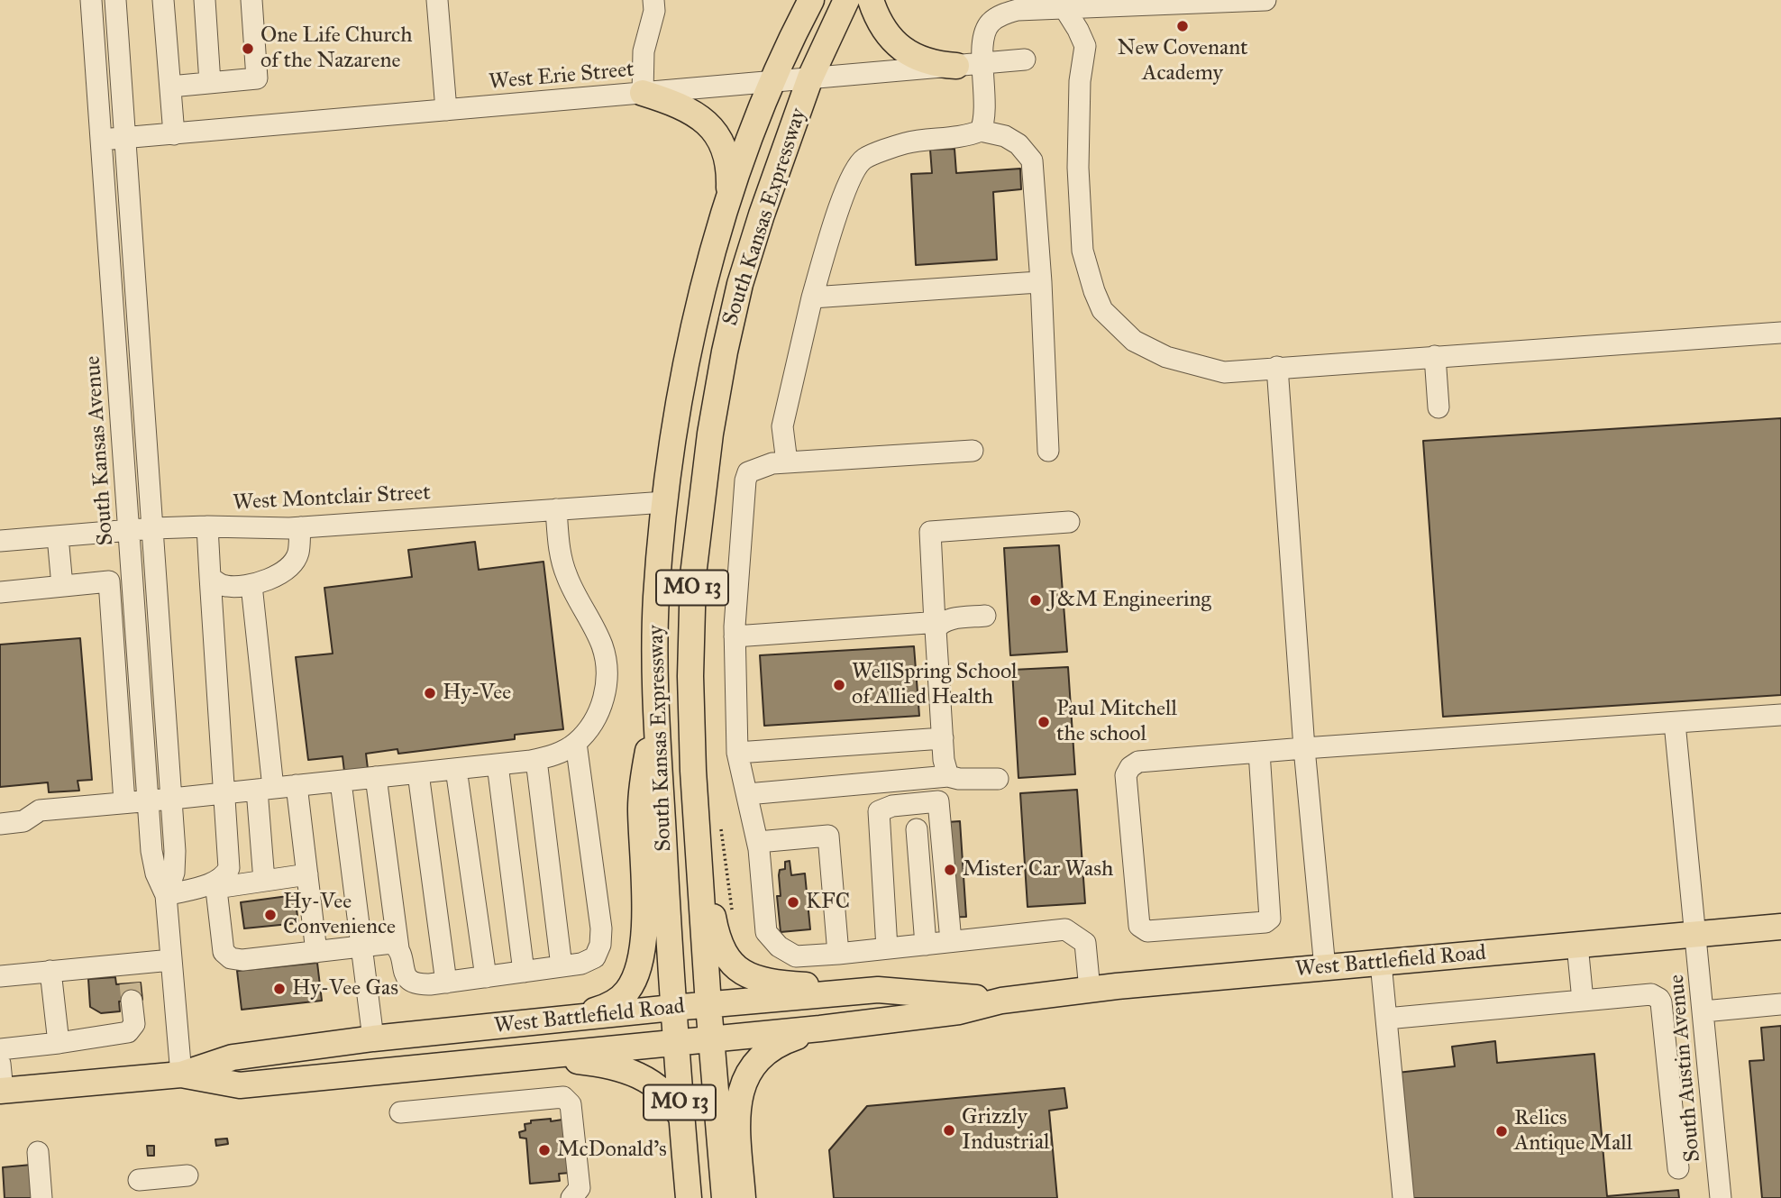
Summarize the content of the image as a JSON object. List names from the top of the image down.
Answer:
{
  "streets": {
    "main road": ["South Kansas Expressway", "MO 13", "West Battlefield Road"],
    "street": [
      "West Erie Street",
      "South Kansas Avenue",
      "West Montclair Street",
      "South Austin Avenue"
    ]
  },
  "crossings": [
    ["West Erie Street", "South Kansas Expressway"],
    ["West Erie Street", "South Kansas Avenue"],
    ["South Kansas Expressway", "West Montclair Street"],
    ["South Kansas Expressway", "West Battlefield Road"],
    ["South Kansas Avenue", "West Montclair Street"],
    ["South Kansas Avenue", "West Battlefield Road"],
    ["West Battlefield Road", "South Austin Avenue"]
  ],
  "places": [
    "New Covenant Academy",
    "One Life Church of the Nazarene",
    "J&M Engineering",
    "WellSpring School of Allied Health",
    "Hy-Vee",
    "Paul Mitchell the school",
    "Mister Car Wash",
    "KFC",
    "Hy-Vee Convenience",
    "Hy-Vee Gas",
    "Grizzly Industrial",
    "Relics Antique Mall",
    "McDonald's"
  ]
}
